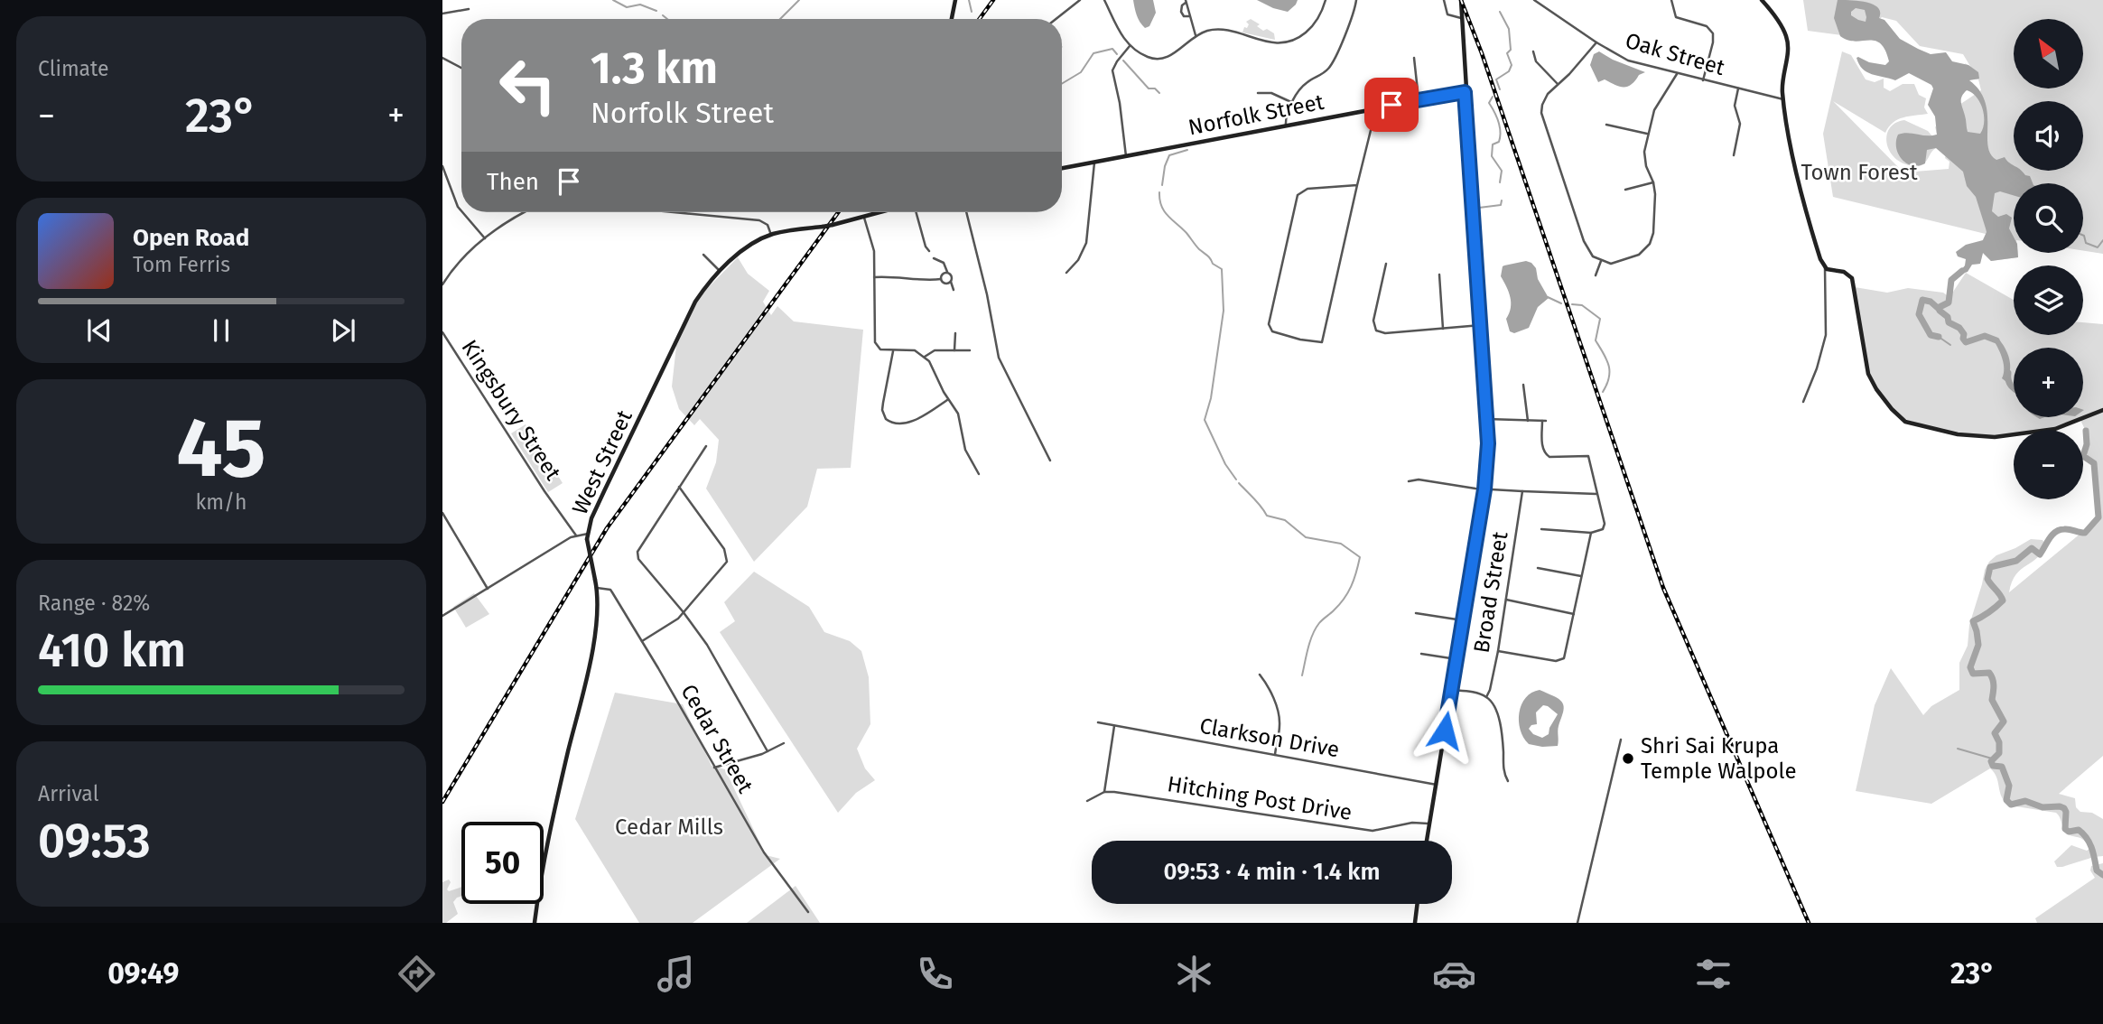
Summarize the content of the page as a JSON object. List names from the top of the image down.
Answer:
{
  "streets": {
    "main road": ["Norfolk Street", "West Street"],
    "street": [
      "Oak Street",
      "Kingsbury Street",
      "Broad Street",
      "Clarkson Drive",
      "Cedar Street",
      "Hitching Post Drive"
    ]
  },
  "crossings": [
    ["West Street", "Cedar Street"]
  ],
  "parks": ["Town Forest", "Cedar Mills"],
  "places": ["Shri Sai Krupa Temple Walpole"],
  "north": "top left",
  "page": {
    "tile": [
      "Climate",
      ["45", "km/h"],
      ["Range · 82%", "410 km"],
      ["Arrival", "09:53"]
    ],
    "map_buttons": ["+", "−"],
    "turn": ["1.3 km", "Norfolk Street"],
    "heat": ["−", "23°", "+"],
    "then": "Then",
    "song": ["Open Road", "Tom Ferris"],
    "limit": "50",
    "trip": "09:53 · 4 min · 1.4 km",
    "tabs": ["09:49", "23°"]
  }
}
